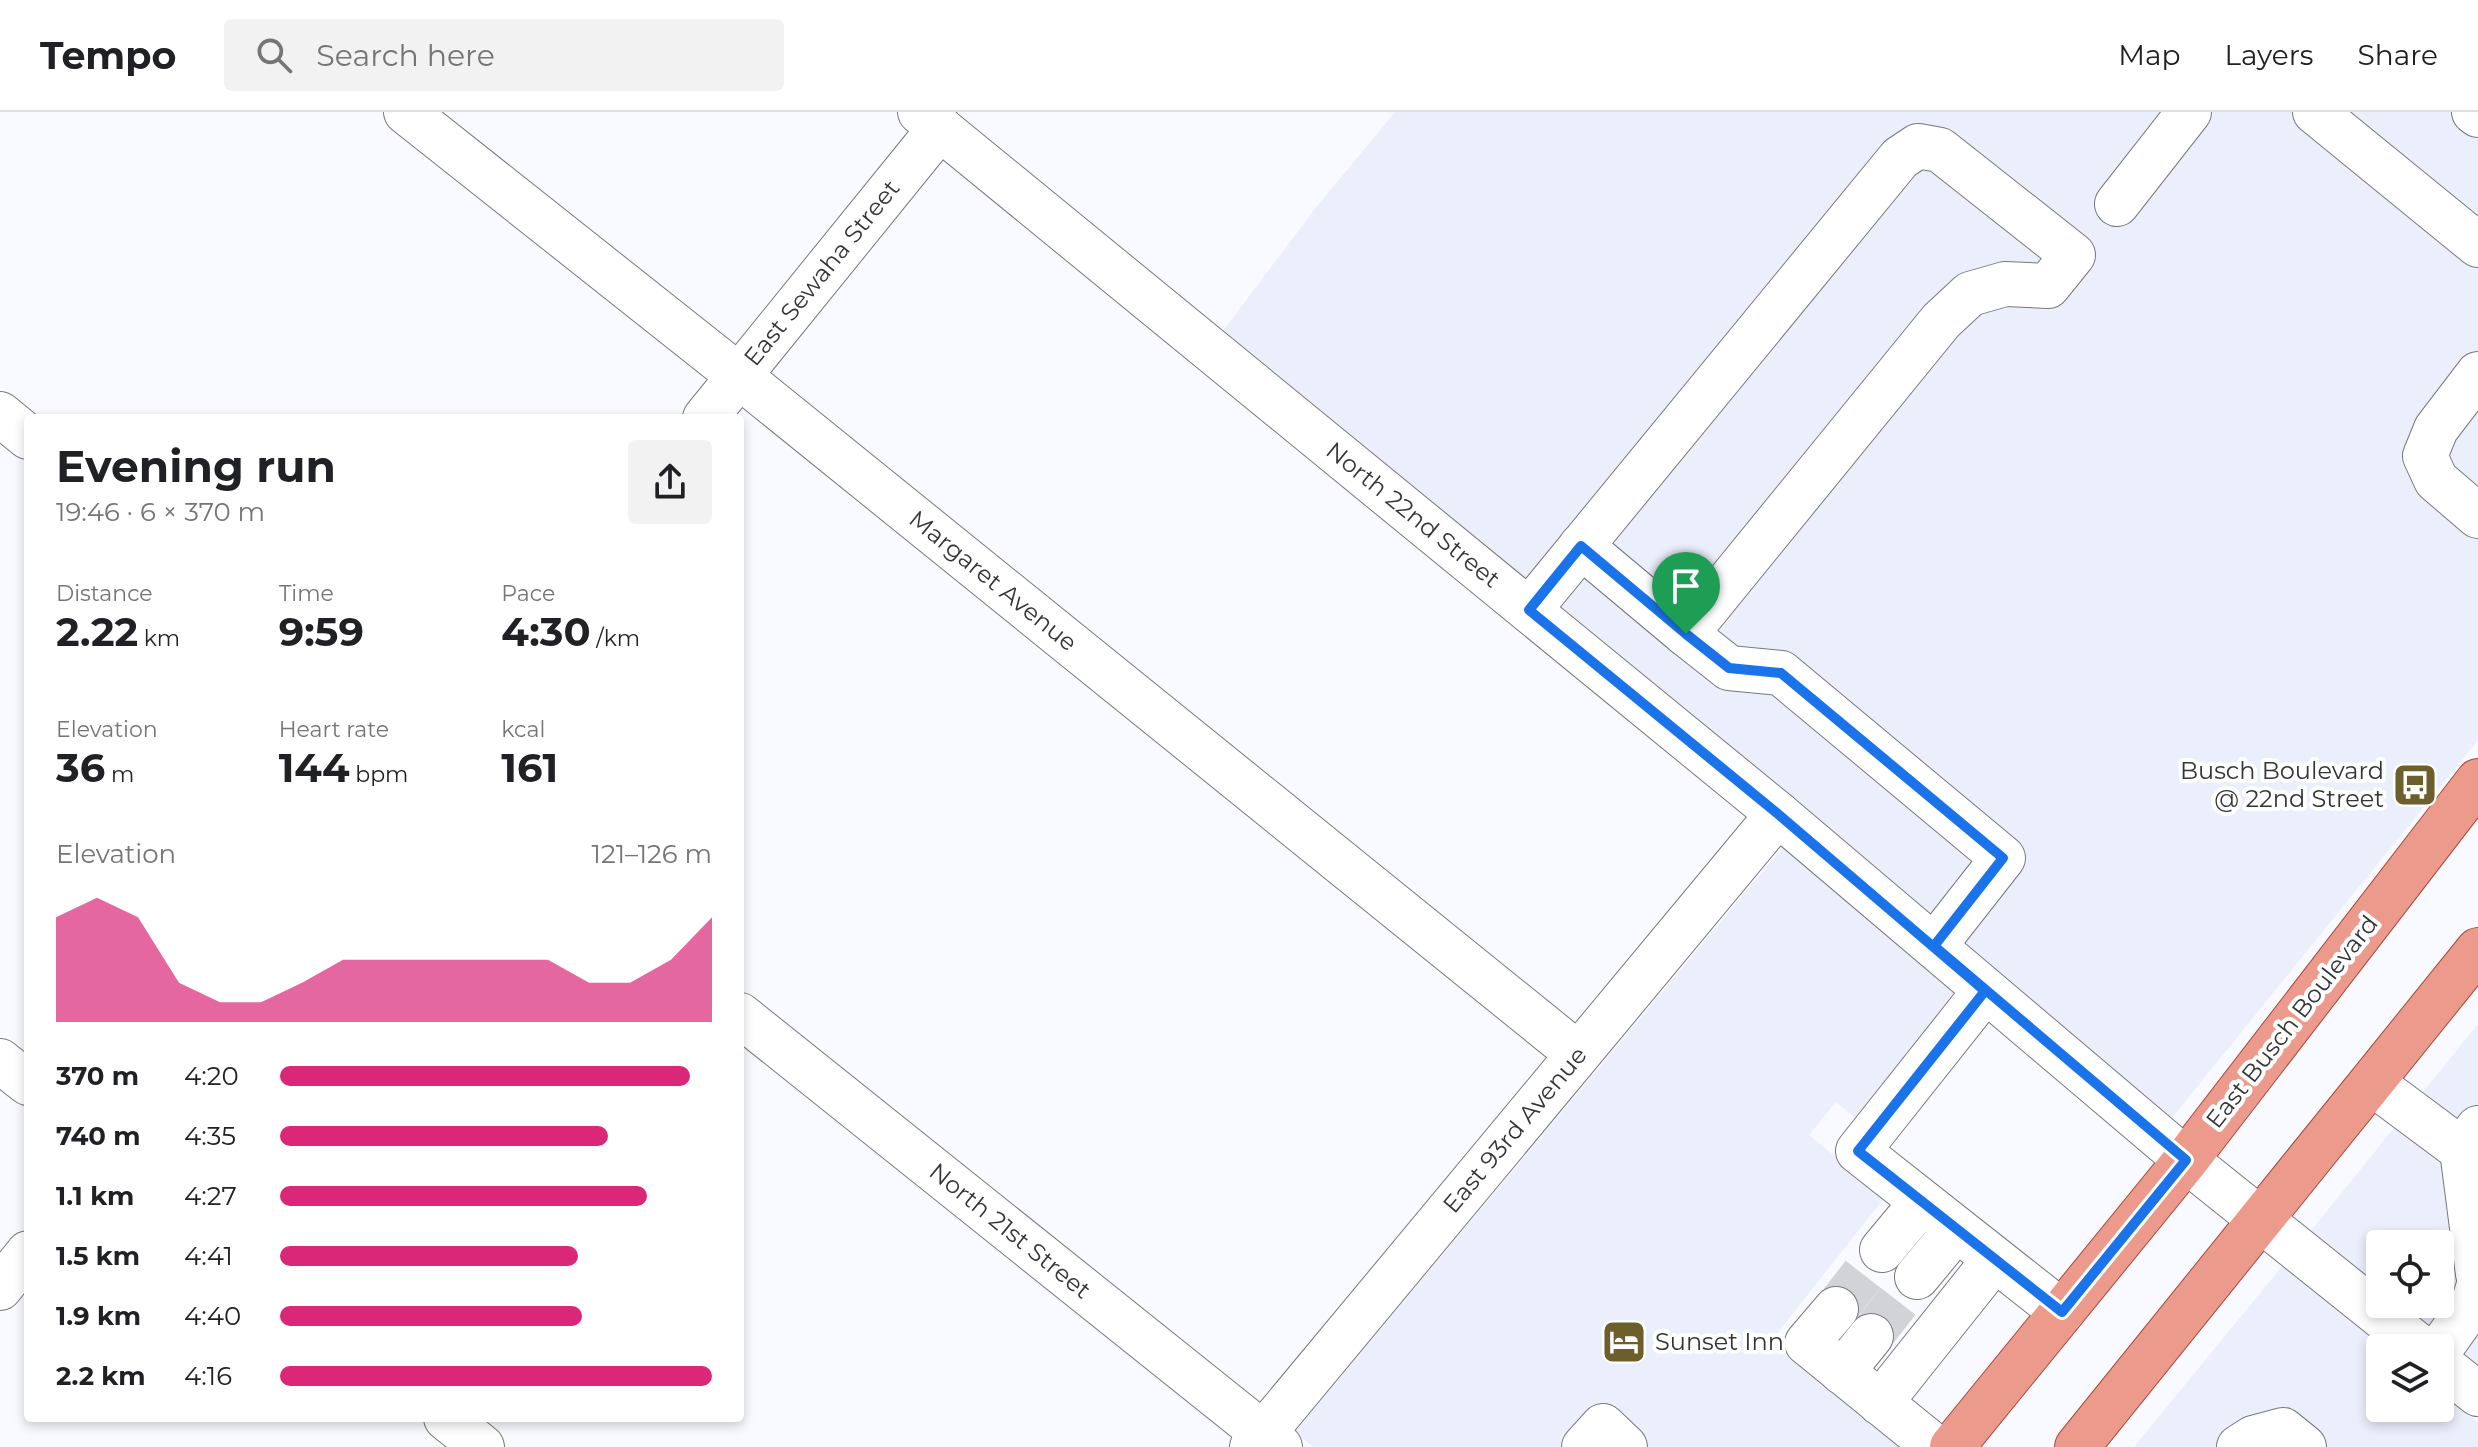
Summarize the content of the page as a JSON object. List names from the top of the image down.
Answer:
{
  "streets": {
    "main road": ["East Busch Boulevard"],
    "street": [
      "East Sewaha Street",
      "North 22nd Street",
      "Margaret Avenue",
      "East 93rd Avenue",
      "North 21st Street"
    ]
  },
  "crossings": [
    ["East Sewaha Street", "North 22nd Street"],
    ["East Sewaha Street", "Margaret Avenue"],
    ["North 22nd Street", "East Busch Boulevard"],
    ["North 22nd Street", "East 93rd Avenue"],
    ["Margaret Avenue", "East 93rd Avenue"],
    ["East 93rd Avenue", "North 21st Street"]
  ],
  "places": {
    "bus stop": ["Busch Boulevard @ 22nd Street"],
    "hotel": ["Sunset Inn"]
  },
  "page": {
    "header": "Tempo",
    "search": "Search here",
    "nav": ["Map", "Layers", "Share"],
    "heading": ["Evening run", "19:46 · 6 × 370 m"],
    "stats": [
      ["Distance", "2.22 km"],
      ["Time", "9:59"],
      ["Pace", "4:30 /km"],
      ["Elevation", "36 m"],
      ["Heart rate", "144 bpm"],
      ["kcal", "161"]
    ],
    "chart": ["Elevation", "121–126 m"],
    "list": [
      {
        "name": "370 m",
        "note": "4:20"
      },
      {
        "name": "740 m",
        "note": "4:35"
      },
      {
        "name": "1.1 km",
        "note": "4:27"
      },
      {
        "name": "1.5 km",
        "note": "4:41"
      },
      {
        "name": "1.9 km",
        "note": "4:40"
      },
      {
        "name": "2.2 km",
        "note": "4:16"
      }
    ]
  }
}
